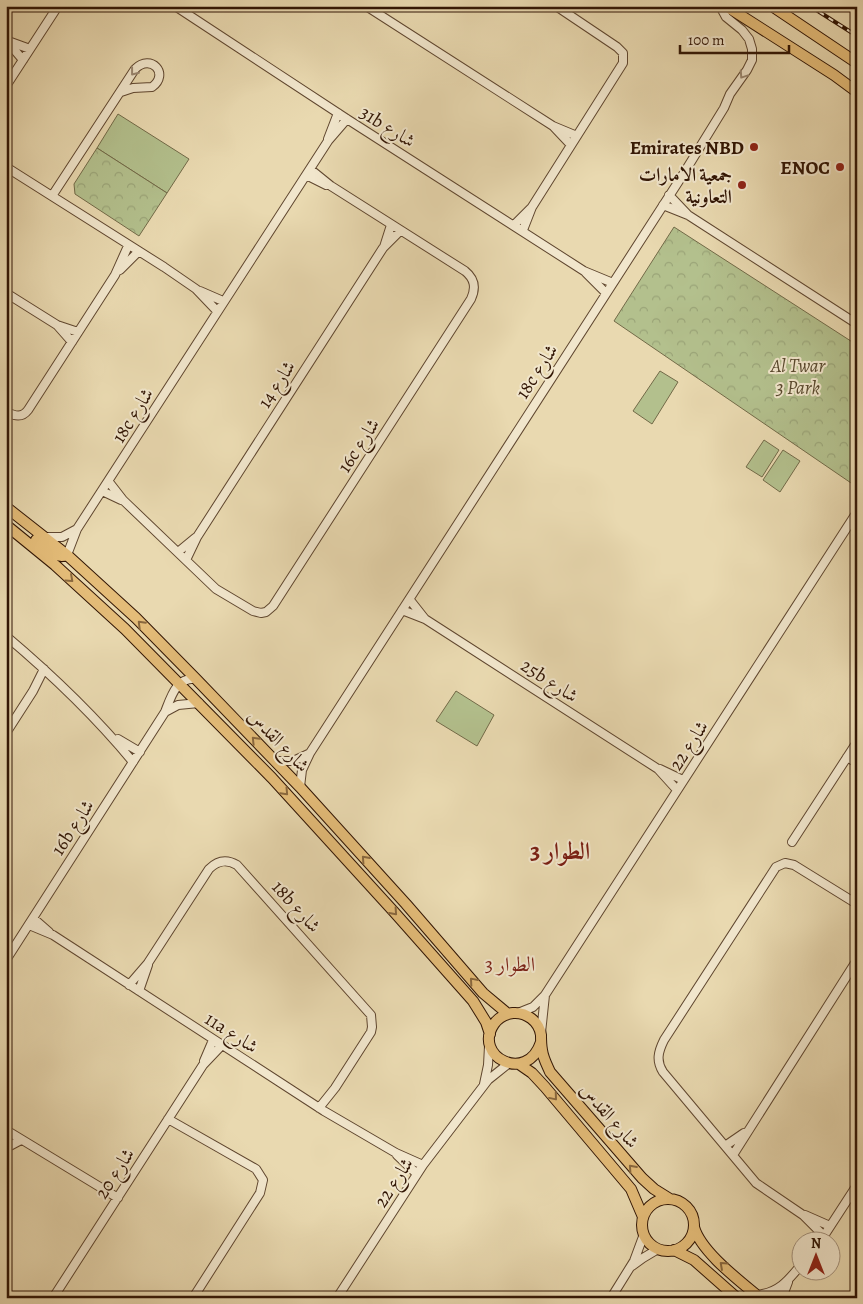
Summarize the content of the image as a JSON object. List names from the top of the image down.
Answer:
{
  "streets": {
    "main road": ["شارع القدس"],
    "street": [
      "31b شارع",
      "18c شارع",
      "شارع 14",
      "16c شارع",
      "25b شارع",
      "شارع 22",
      "16b شارع",
      "18b شارع",
      "11a شارع",
      "شارع 20"
    ]
  },
  "crossings": [
    ["31b شارع", "18c شارع"],
    ["18c شارع", "25b شارع"],
    ["18c شارع", "شارع القدس"],
    ["شارع 14", "16c شارع"],
    ["25b شارع", "شارع 22"],
    ["شارع القدس", "شارع 22"],
    ["شارع القدس", "16b شارع"],
    ["شارع 22", "11a شارع"],
    ["16b شارع", "11a شارع"],
    ["18b شارع", "11a شارع"],
    ["11a شارع", "شارع 20"]
  ],
  "districts": ["الطوار 3", "الطوار 3"],
  "parks": ["Al Twar 3 Park"],
  "places": ["Emirates NBD", "ENOC", "جمعية الامارات التعاونية"],
  "scale_bar": "100 m",
  "north": "top"
}
